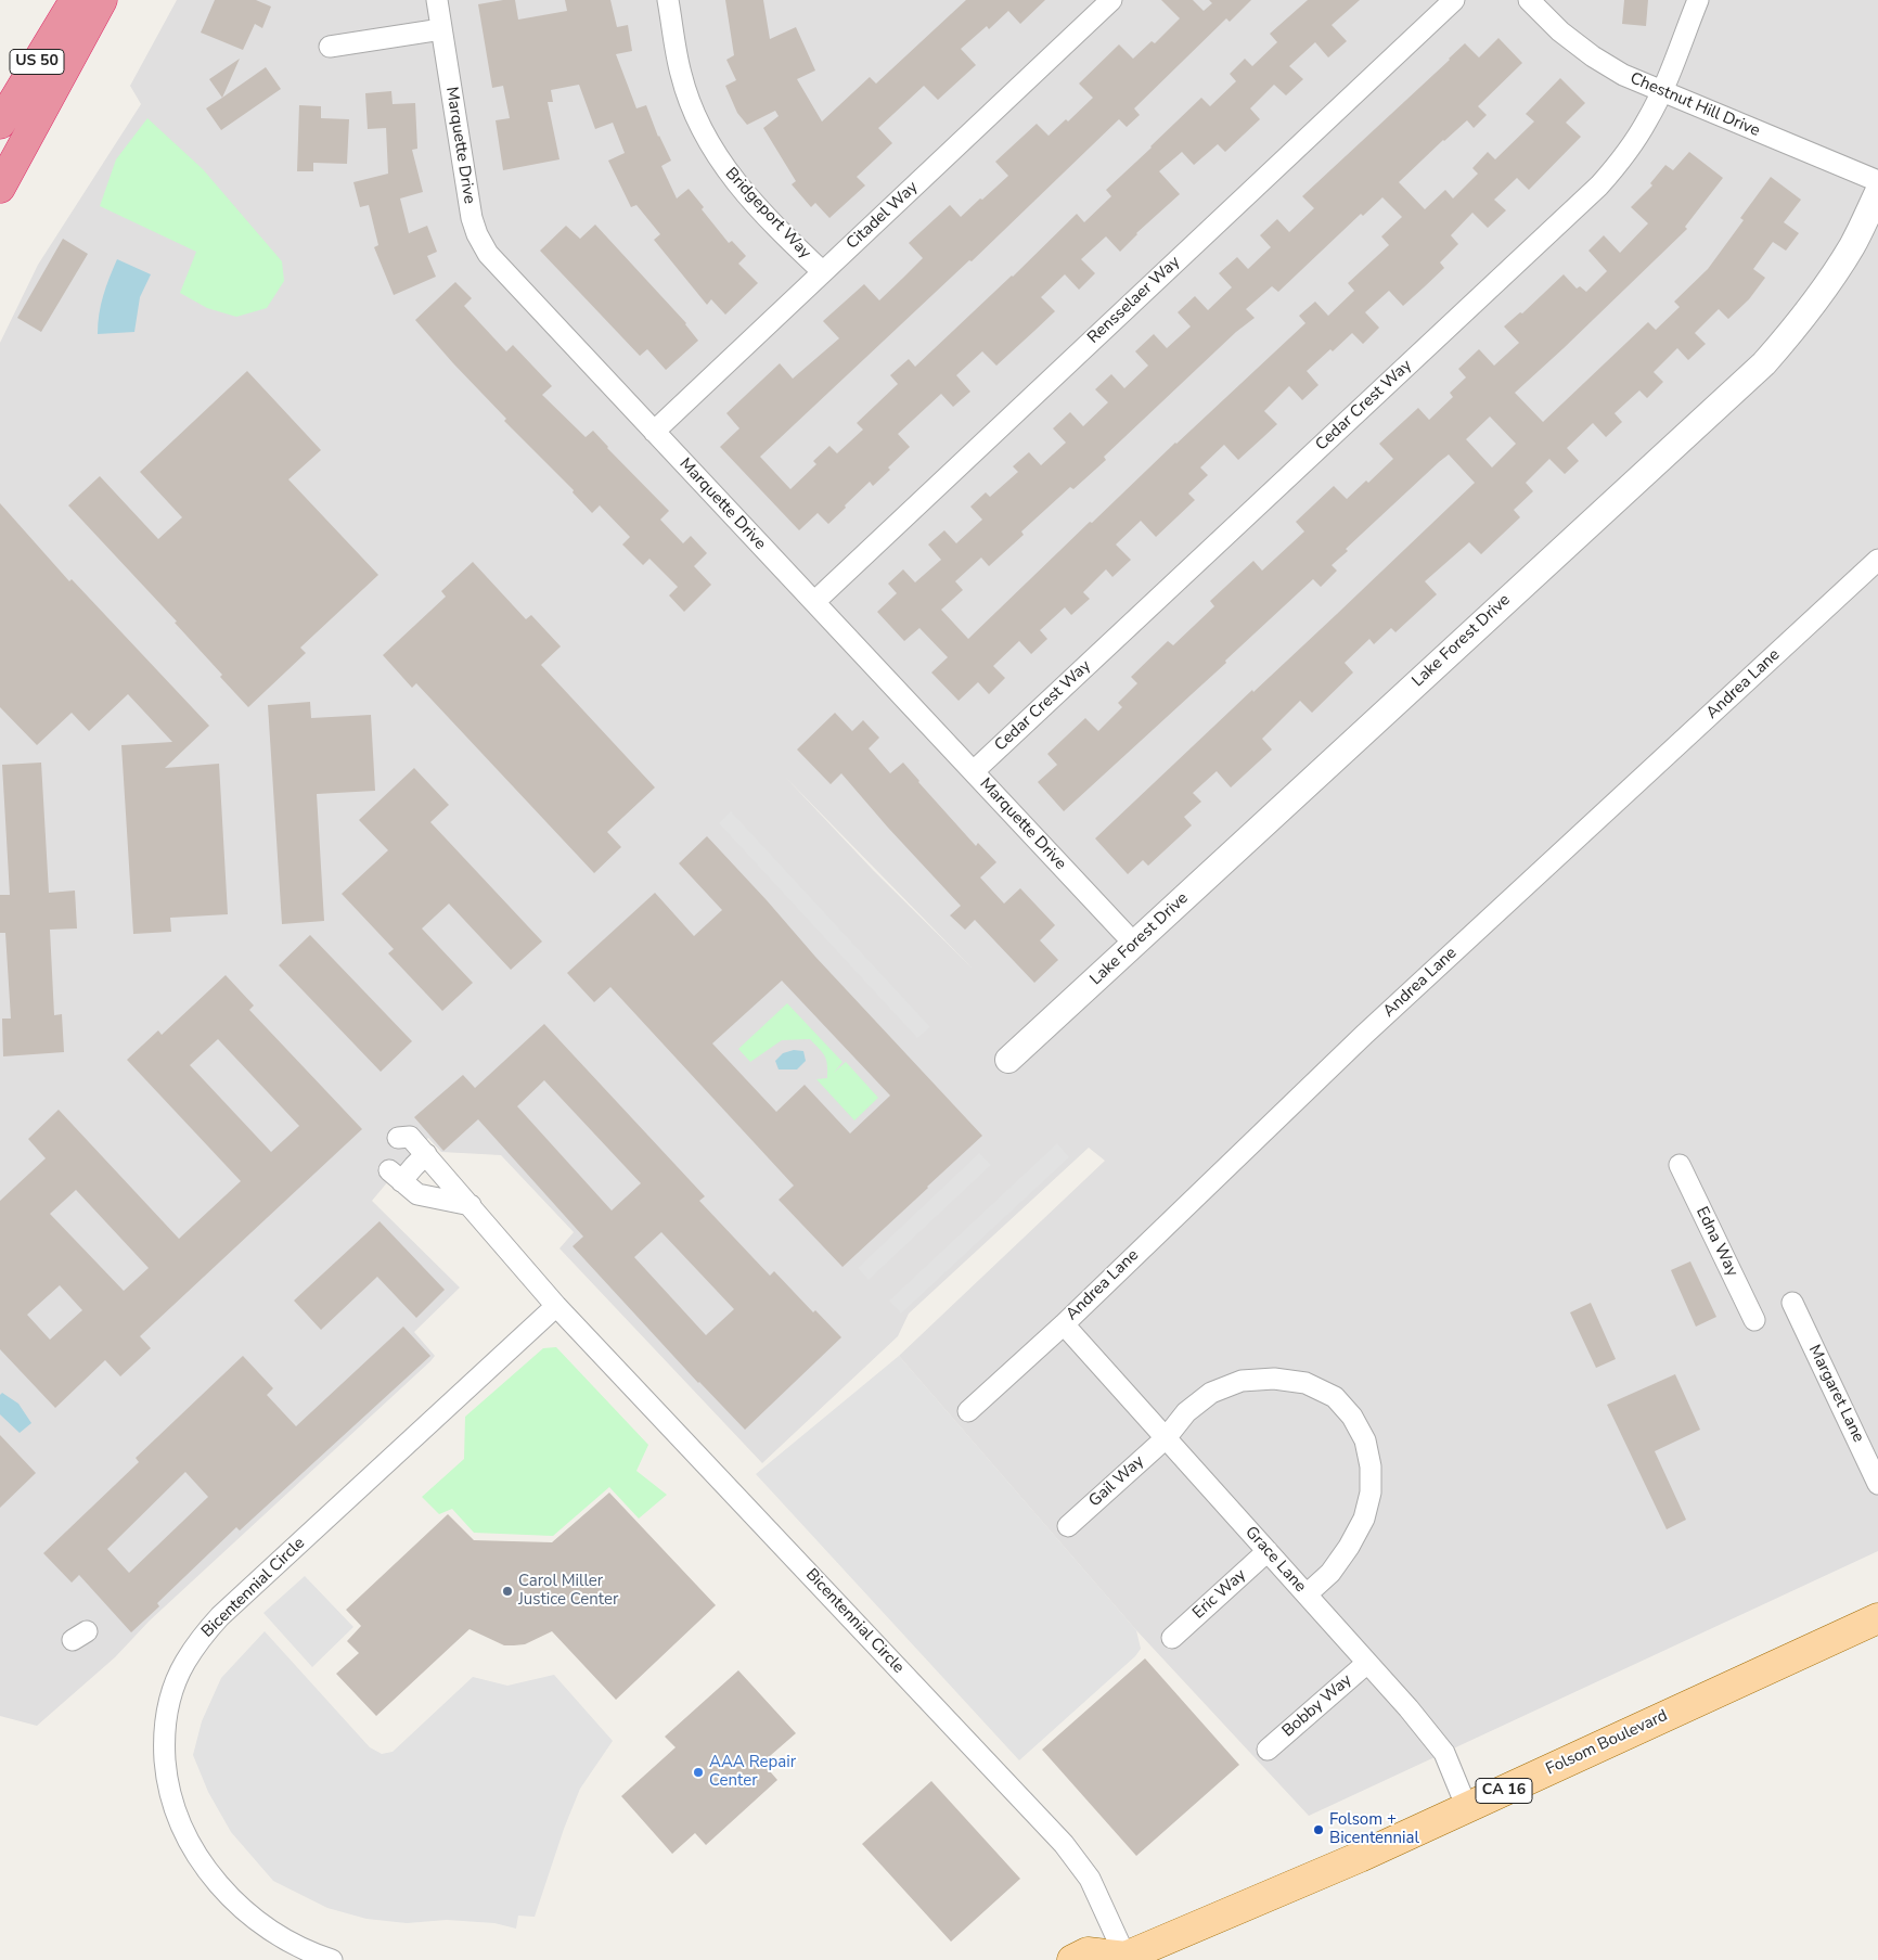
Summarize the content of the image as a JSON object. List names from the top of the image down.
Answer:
{
  "streets": {
    "highway": ["US 50"],
    "main road": ["Folsom Boulevard", "CA 16"],
    "street": [
      "Chestnut Hill Drive",
      "Marquette Drive",
      "Bridgeport Way",
      "Citadel Way",
      "Rensselaer Way",
      "Cedar Crest Way",
      "Lake Forest Drive",
      "Andrea Lane",
      "Edna Way",
      "Margaret Lane",
      "Gail Way",
      "Grace Lane",
      "Bicentennial Circle",
      "Eric Way",
      "Bobby Way"
    ]
  },
  "crossings": [
    ["Chestnut Hill Drive", "Cedar Crest Way"],
    ["Marquette Drive", "Citadel Way"],
    ["Marquette Drive", "Rensselaer Way"],
    ["Marquette Drive", "Cedar Crest Way"],
    ["Marquette Drive", "Lake Forest Drive"],
    ["Bridgeport Way", "Citadel Way"],
    ["Andrea Lane", "Grace Lane"],
    ["Gail Way", "Grace Lane"],
    ["Grace Lane", "Eric Way"],
    ["Grace Lane", "Bobby Way"],
    ["Grace Lane", "Folsom Boulevard"],
    ["Bicentennial Circle", "Folsom Boulevard"]
  ],
  "places": ["Carol Miller Justice Center", "AAA Repair Center", "Folsom + Bicentennial"]
}
